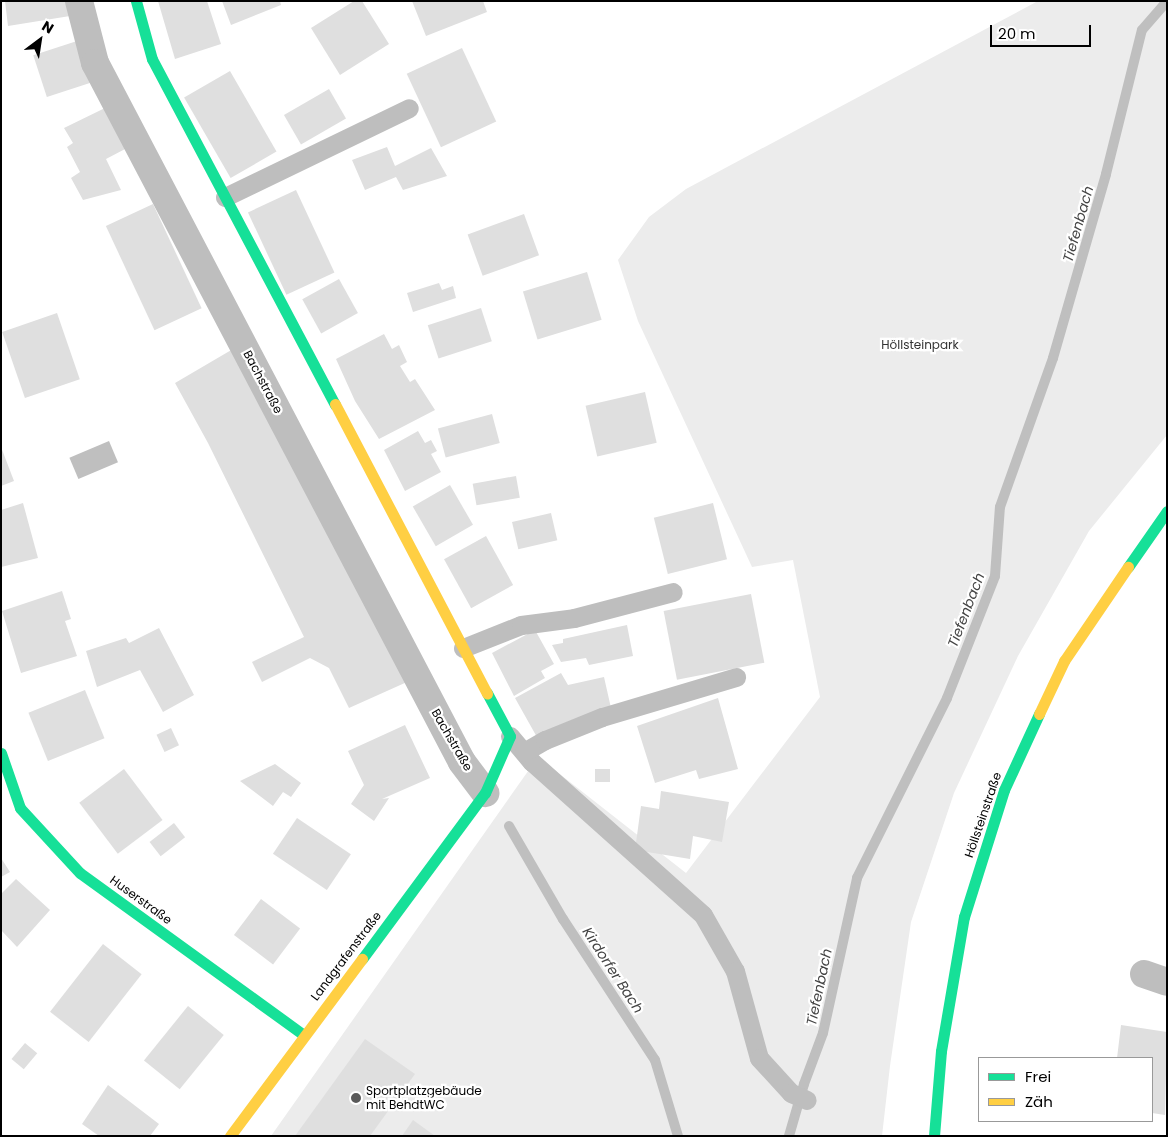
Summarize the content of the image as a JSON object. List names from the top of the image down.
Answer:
{
  "streets": {
    "street": [
      "Bachstraße",
      "Höllsteinstraße",
      "Huserstraße",
      "Landgrafenstraße"
    ]
  },
  "crossings": [
    ["Bachstraße", "Landgrafenstraße"],
    ["Huserstraße", "Landgrafenstraße"]
  ],
  "water": ["Tiefenbach", "Kirdorfer Bach"],
  "parks": ["Höllsteinpark"],
  "places": ["Sportplatzgebäude mit BehdtWC"],
  "legend": ["Frei", "Zäh"],
  "scale_bar": "20 m",
  "north": "top right"
}
